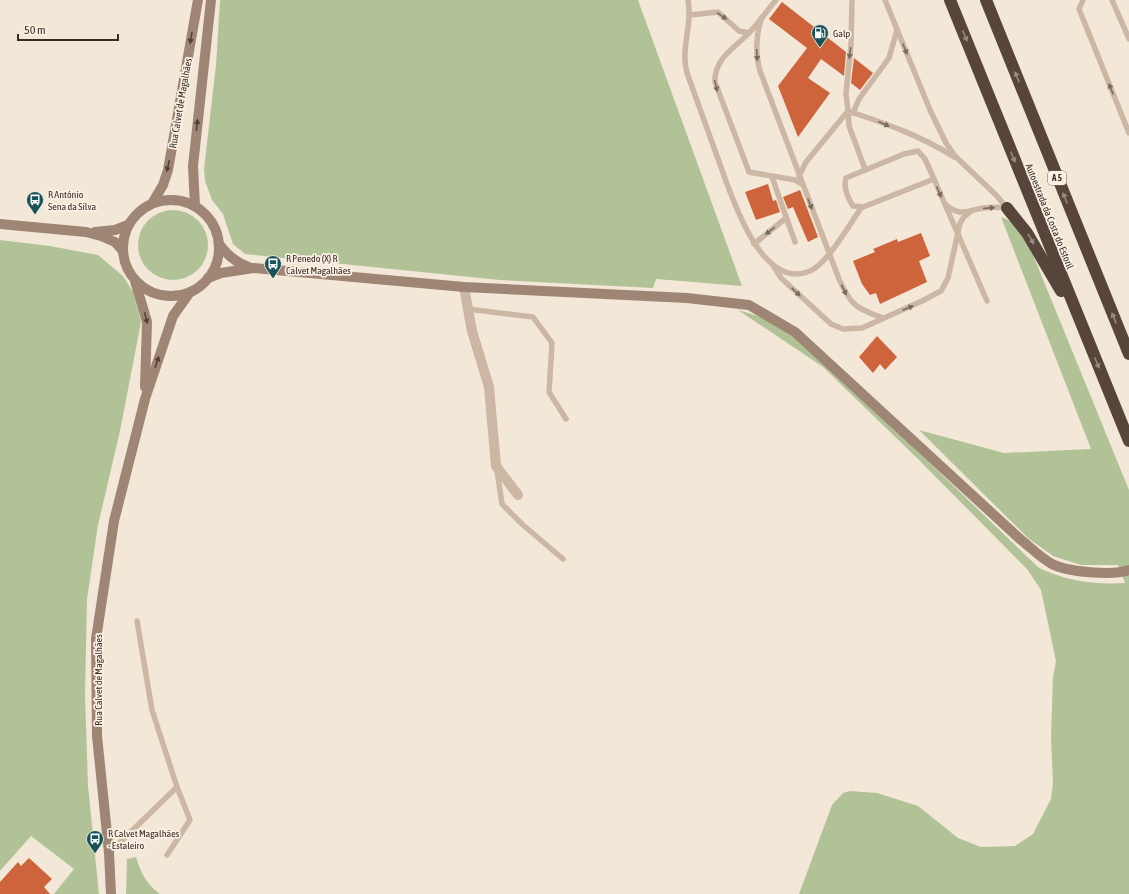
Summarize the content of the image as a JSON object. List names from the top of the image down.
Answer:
{
  "streets": {
    "highway": ["A 5", "Autoestrada da Costa do Estoril"],
    "street": ["Rua Calvet de Magalhães"]
  },
  "places": {
    "fuel station": ["Galp"],
    "bus stop": ["R António Sena da Silva", "R Penedo (X) R Calvet Magalhães", "R Calvet Magalhães - Estaleiro"]
  },
  "scale_bar": "50 m"
}
